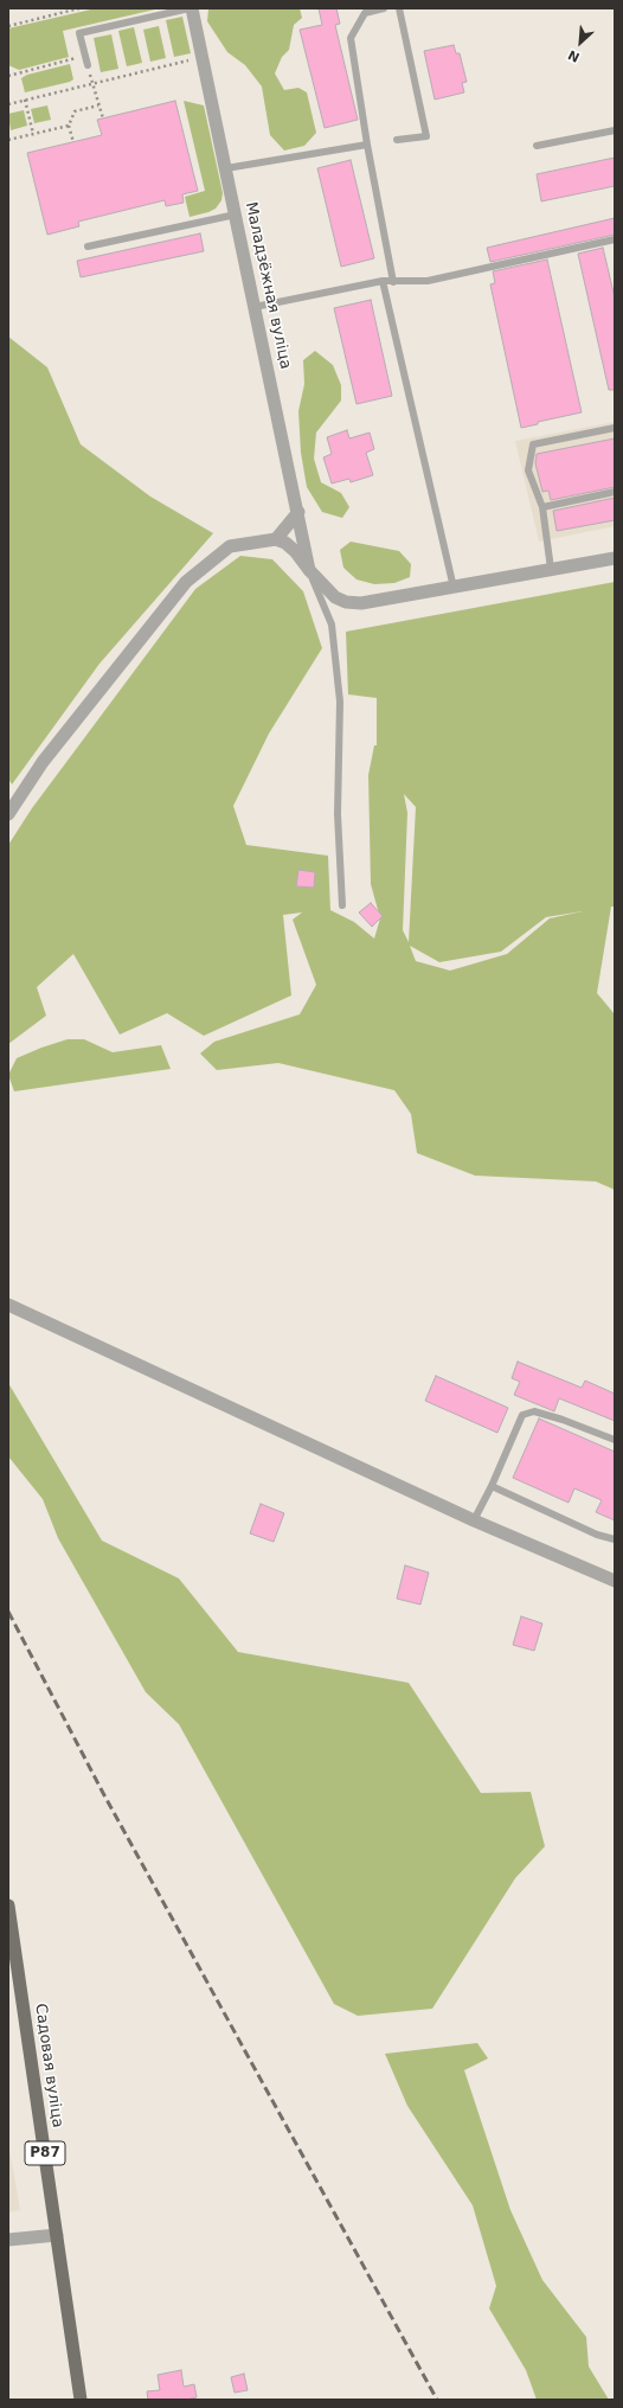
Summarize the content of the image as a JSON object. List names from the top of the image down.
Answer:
{
  "streets": {
    "main road": ["Садовая вуліца", "Р87"],
    "street": ["Маладзёжная вуліца"]
  },
  "north": "bottom left"
}
